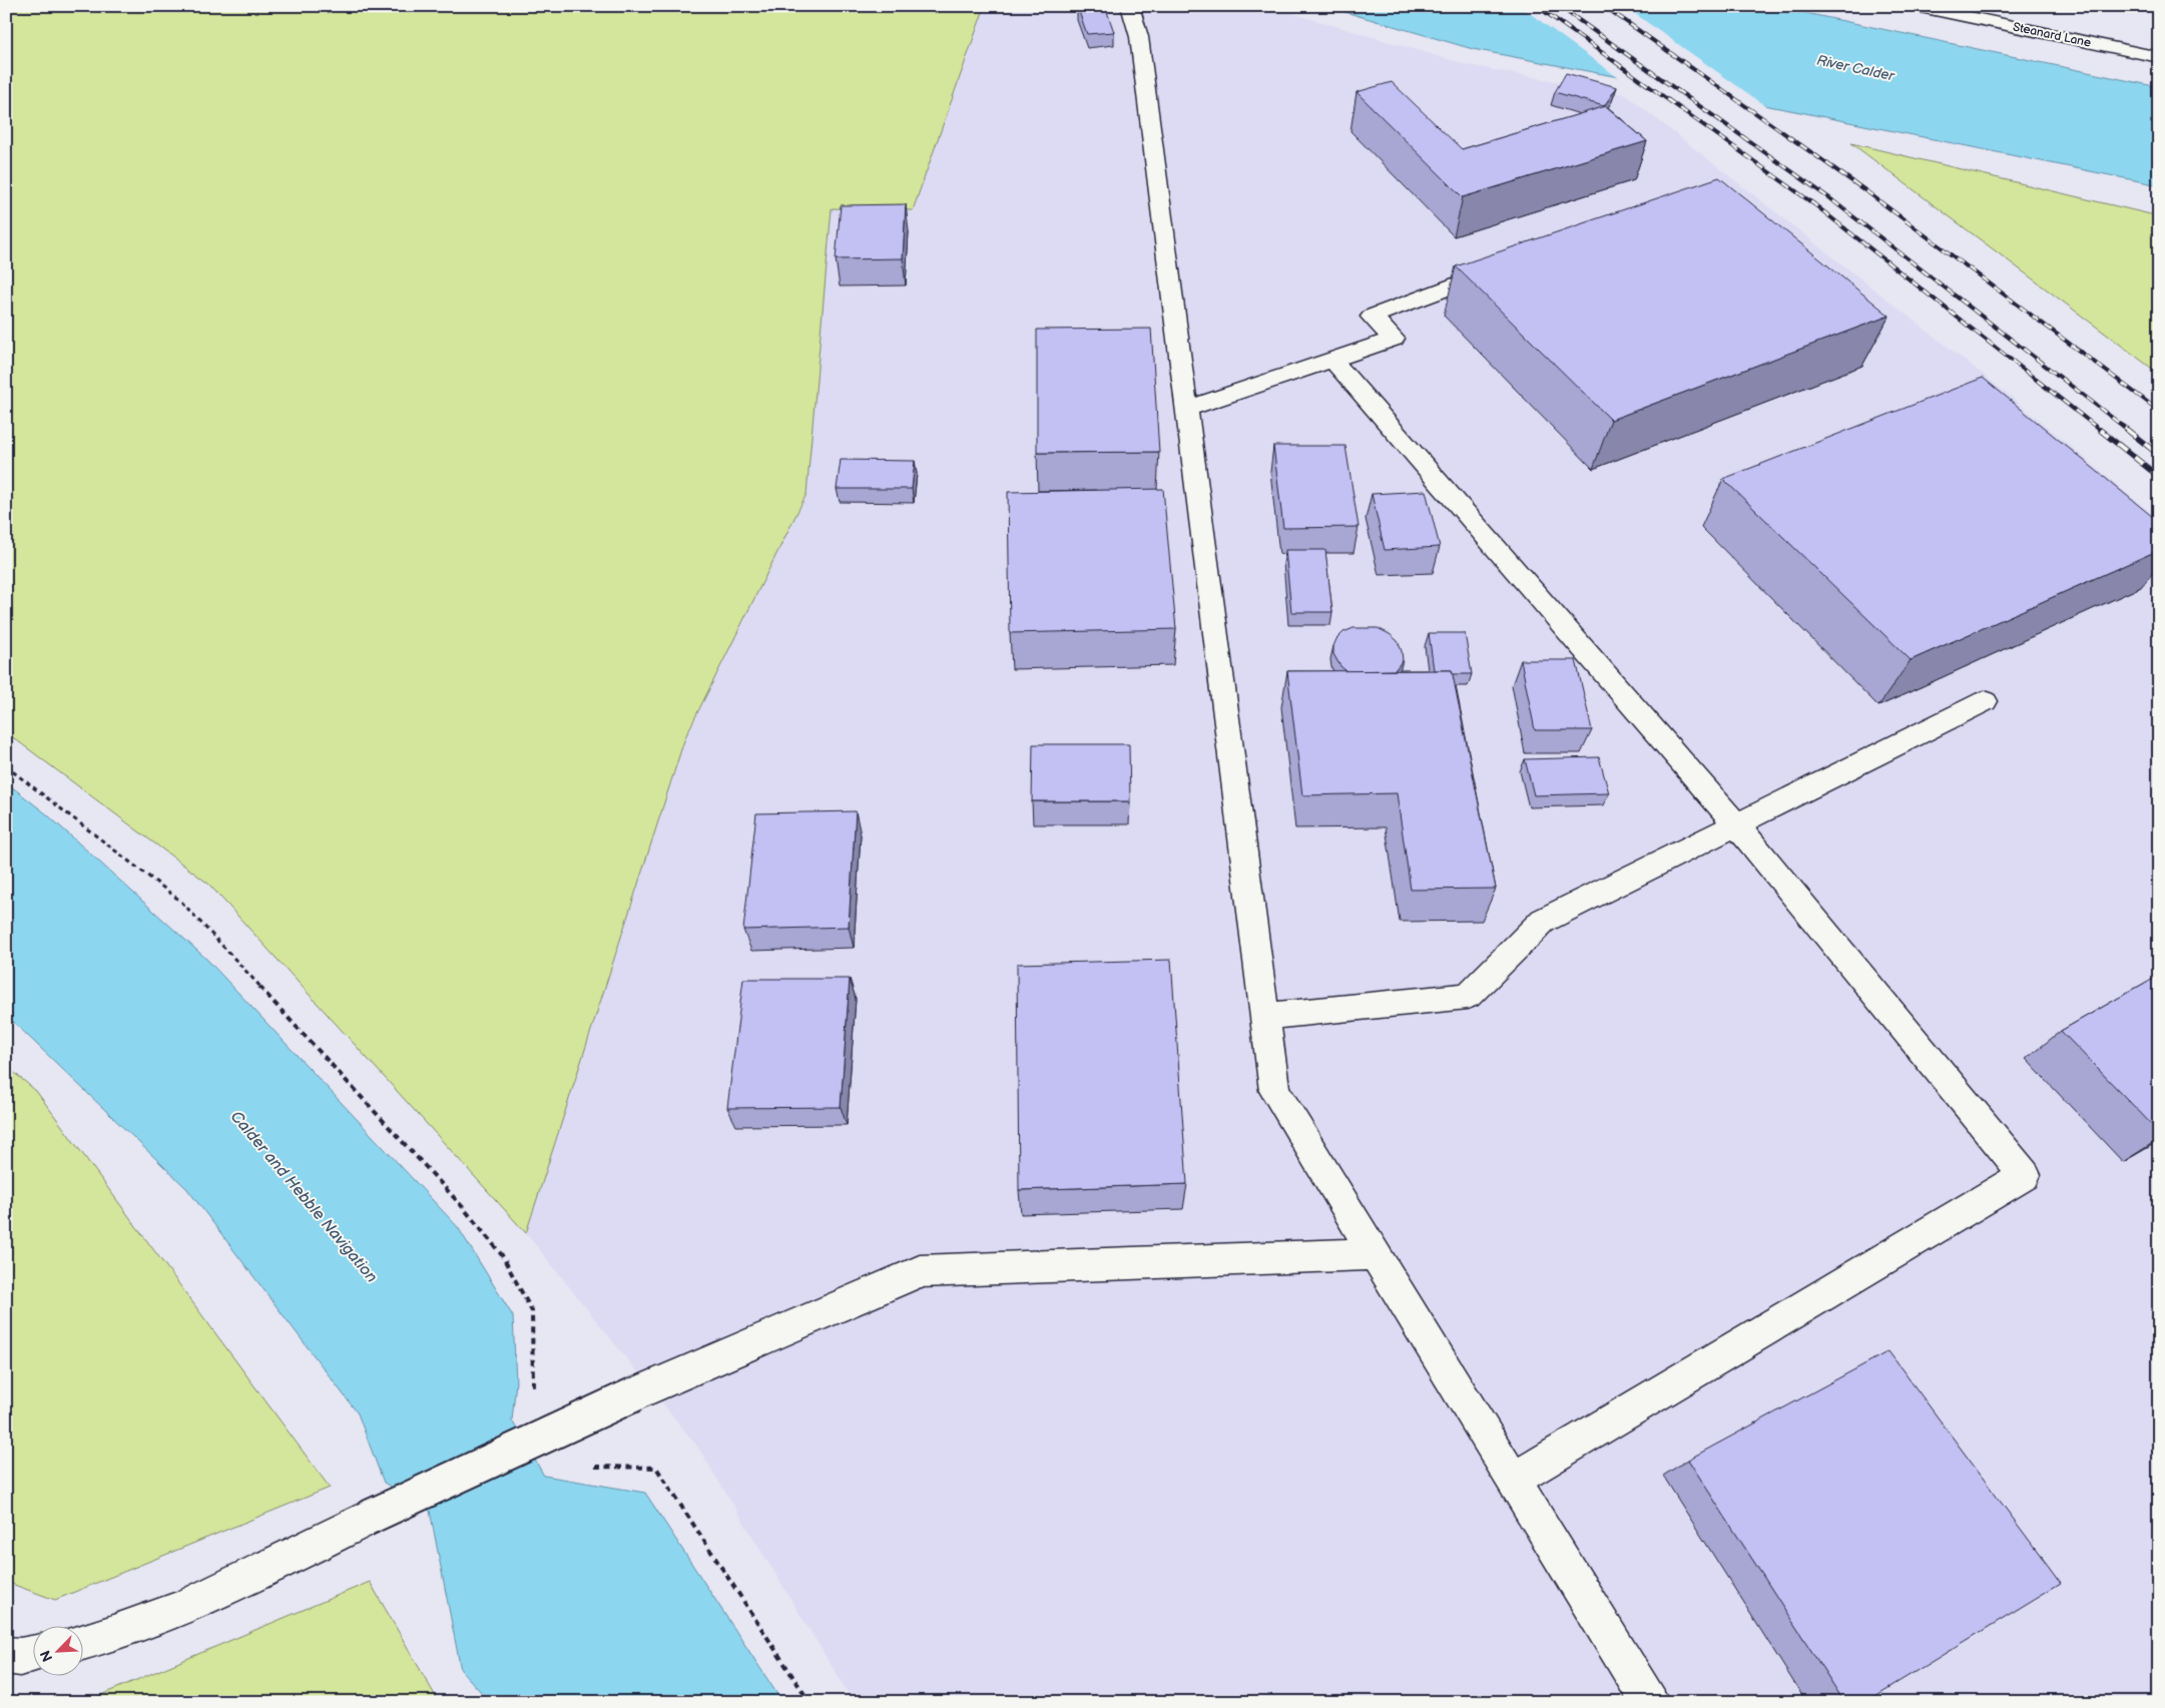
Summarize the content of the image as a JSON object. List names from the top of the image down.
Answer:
{
  "streets": {
    "street": ["Steanard Lane"]
  },
  "water": ["River Calder", "Calder and Hebble Navigation"],
  "north": "bottom left"
}
